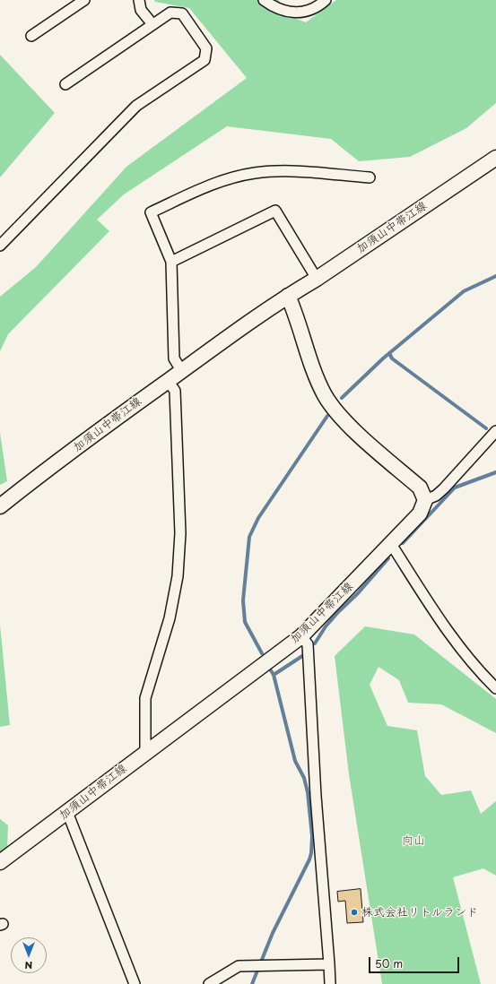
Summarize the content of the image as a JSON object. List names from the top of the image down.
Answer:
{
  "streets": {
    "main road": ["加須山中帯江線"]
  },
  "parks": ["向山"],
  "places": ["株式会社リトルランド"],
  "scale_bar": "50 m",
  "north": "bottom"
}
